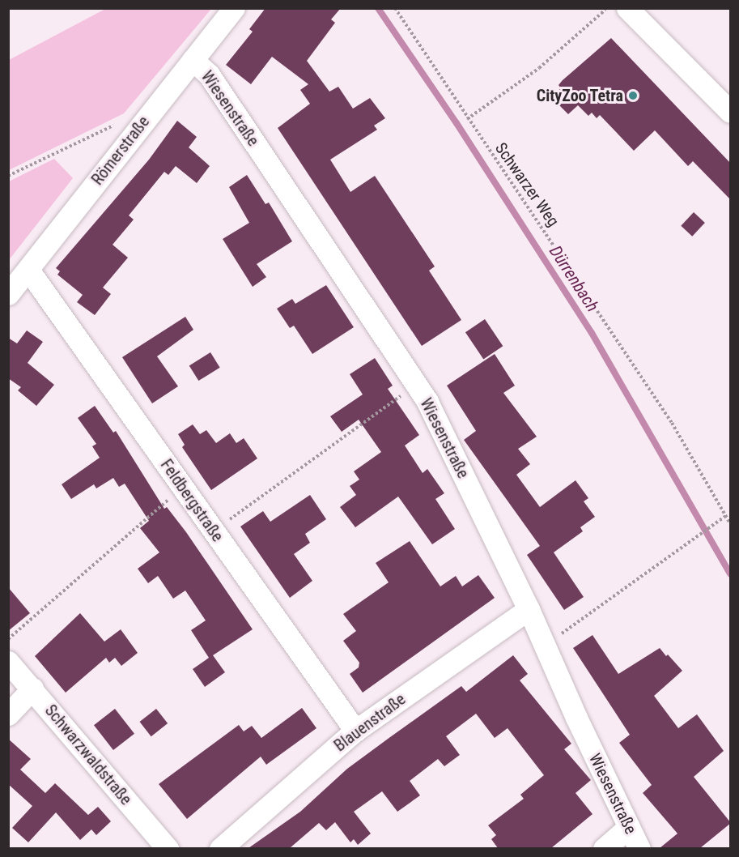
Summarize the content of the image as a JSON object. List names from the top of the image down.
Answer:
{
  "streets": {
    "street": [
      "Wiesenstraße",
      "Römerstraße",
      "Feldbergstraße",
      "Blauenstraße",
      "Schwarzwaldstraße"
    ],
    "path": ["Schwarzer Weg"]
  },
  "crossings": [
    ["Wiesenstraße", "Römerstraße"],
    ["Wiesenstraße", "Blauenstraße"],
    ["Römerstraße", "Feldbergstraße"],
    ["Feldbergstraße", "Blauenstraße"]
  ],
  "water": ["Dürrenbach"],
  "places": ["CityZoo Tetra"]
}
